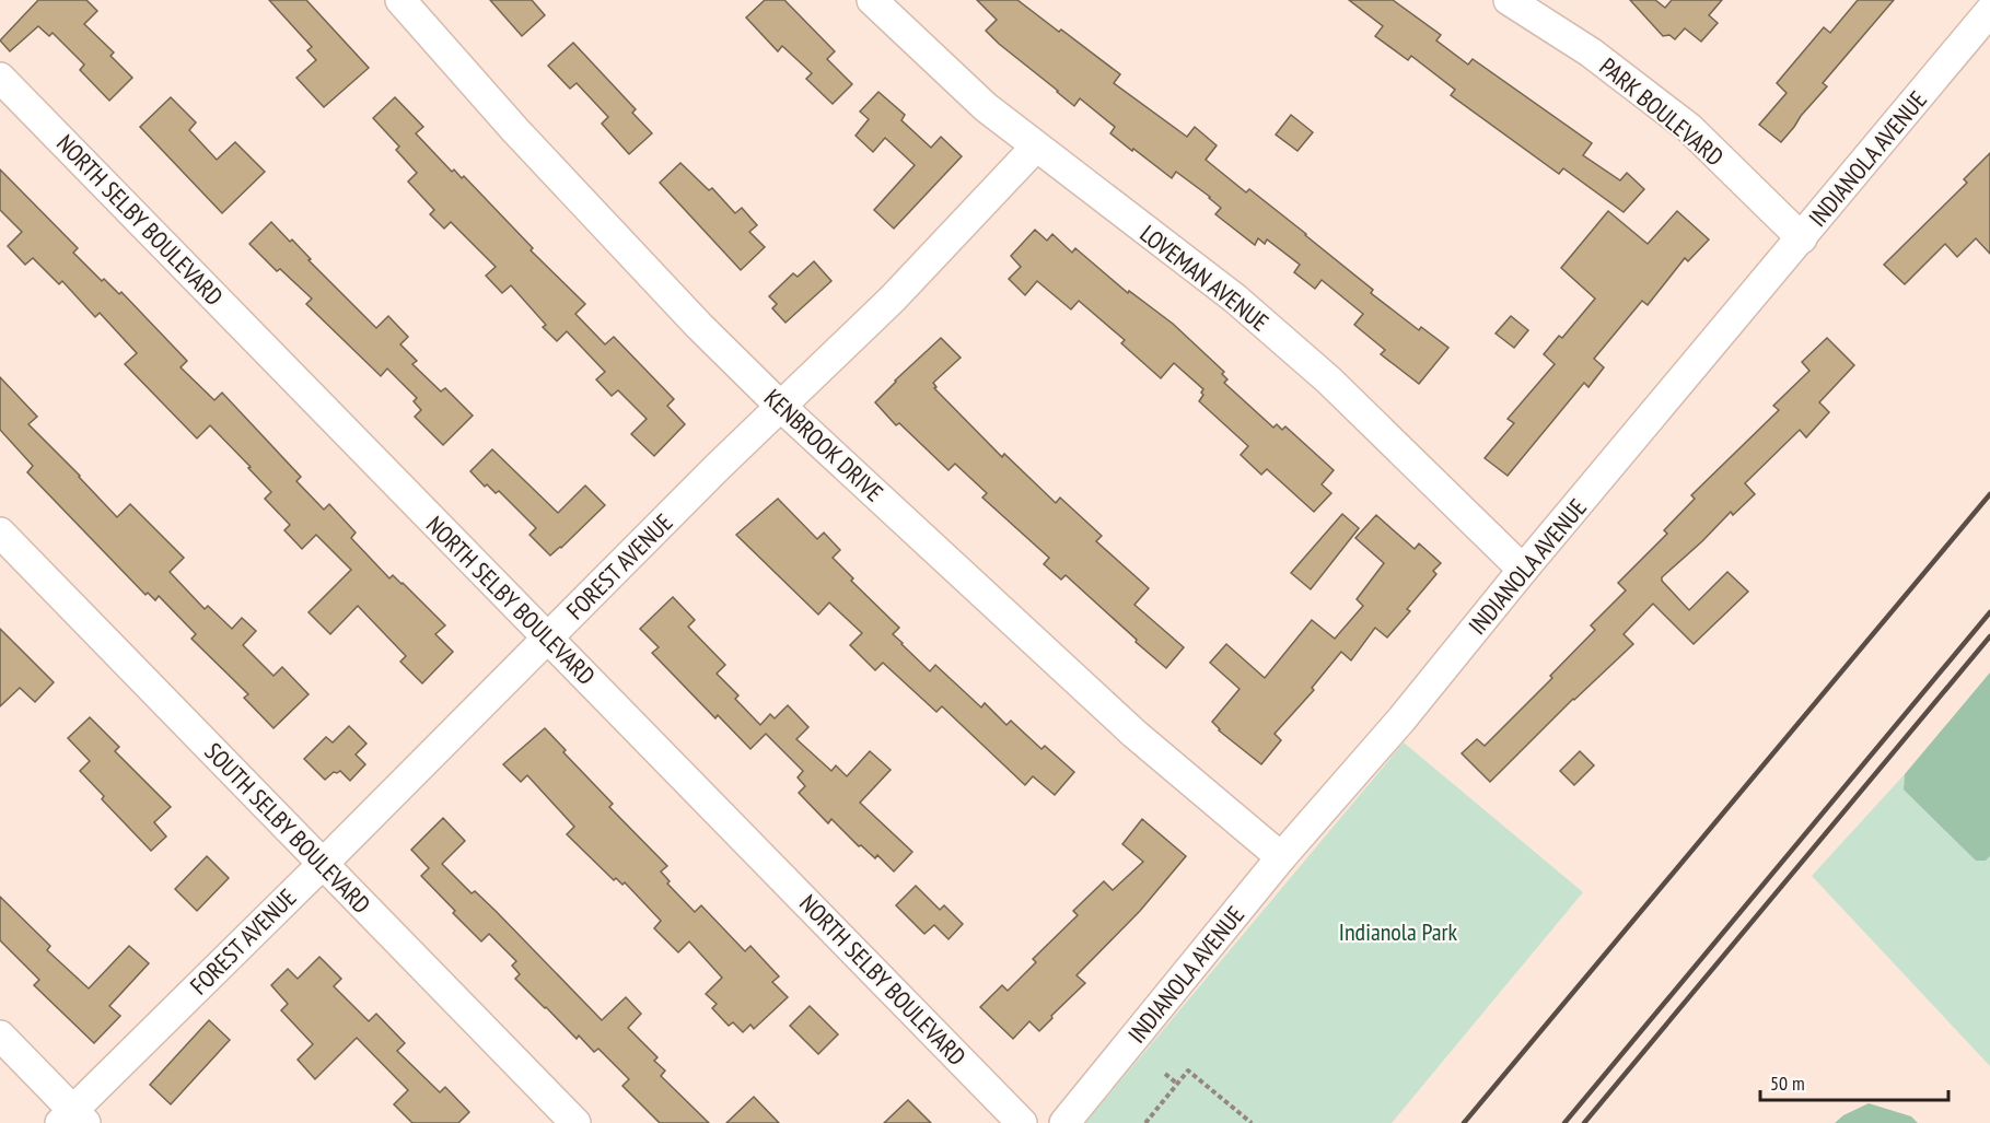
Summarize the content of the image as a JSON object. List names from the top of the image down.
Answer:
{
  "streets": {
    "street": [
      "PARK BOULEVARD",
      "INDIANOLA AVENUE",
      "NORTH SELBY BOULEVARD",
      "LOVEMAN AVENUE",
      "KENBROOK DRIVE",
      "FOREST AVENUE",
      "SOUTH SELBY BOULEVARD"
    ]
  },
  "crossings": [
    ["PARK BOULEVARD", "INDIANOLA AVENUE"],
    ["INDIANOLA AVENUE", "LOVEMAN AVENUE"],
    ["INDIANOLA AVENUE", "KENBROOK DRIVE"],
    ["NORTH SELBY BOULEVARD", "FOREST AVENUE"],
    ["LOVEMAN AVENUE", "FOREST AVENUE"],
    ["KENBROOK DRIVE", "FOREST AVENUE"],
    ["FOREST AVENUE", "SOUTH SELBY BOULEVARD"]
  ],
  "parks": ["Indianola Park"],
  "scale_bar": "50 m"
}
